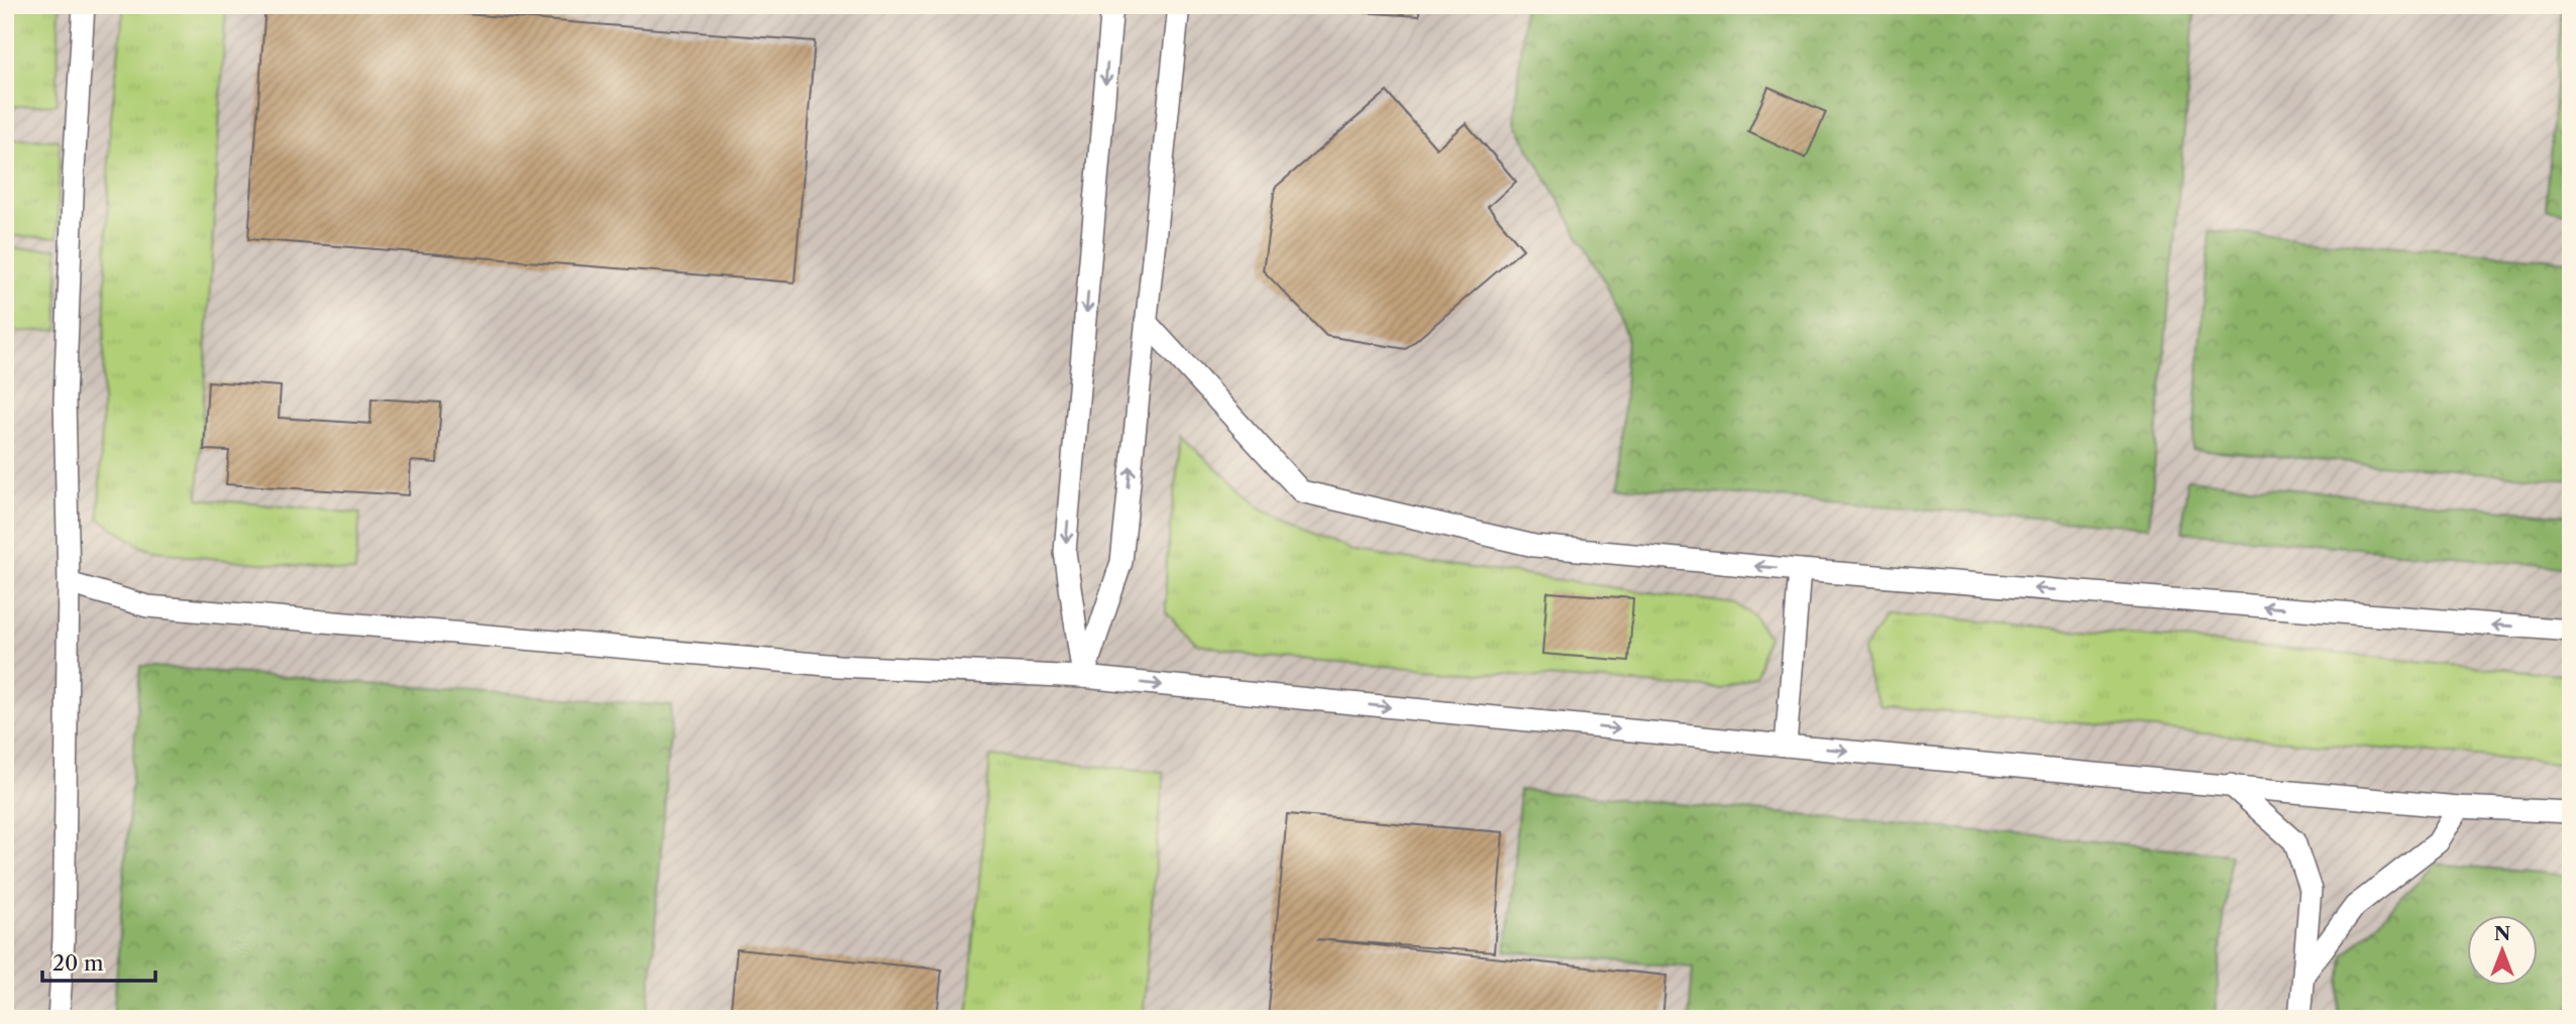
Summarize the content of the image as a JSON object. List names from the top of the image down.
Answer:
{
  "scale_bar": "20 m",
  "north": "top"
}
